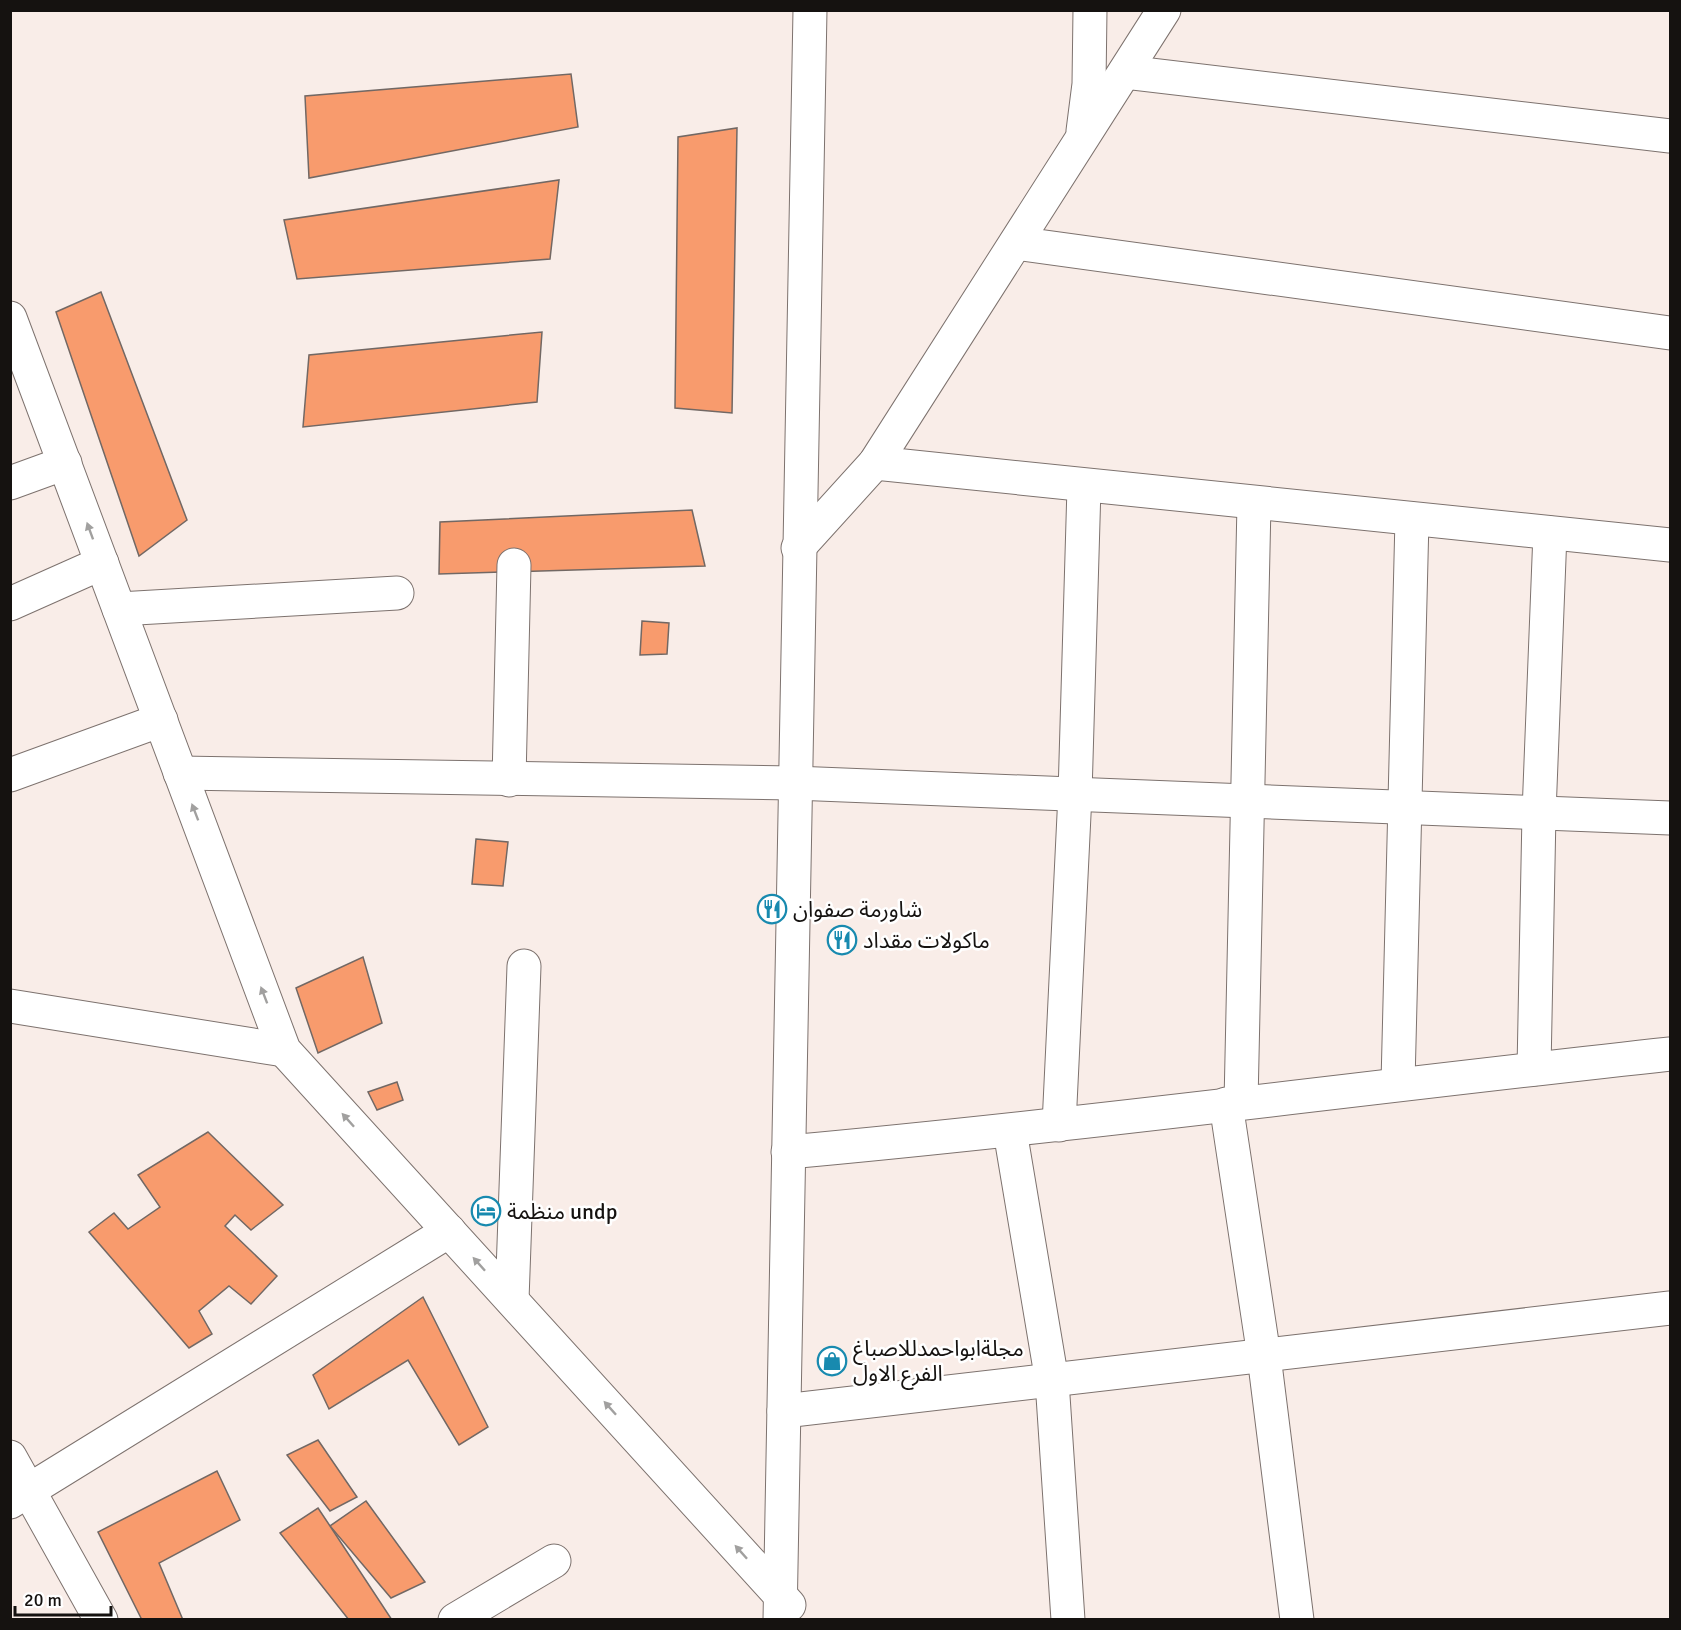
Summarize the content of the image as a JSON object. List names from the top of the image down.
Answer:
{
  "places": {
    "restaurant": ["شاورمة صفوان", "ماكولات مقداد"],
    "hotel": ["منظمة undp"],
    "shop": ["مجلةابواحمدللاصباغ الفرع الاول"]
  },
  "scale_bar": "20 m"
}
